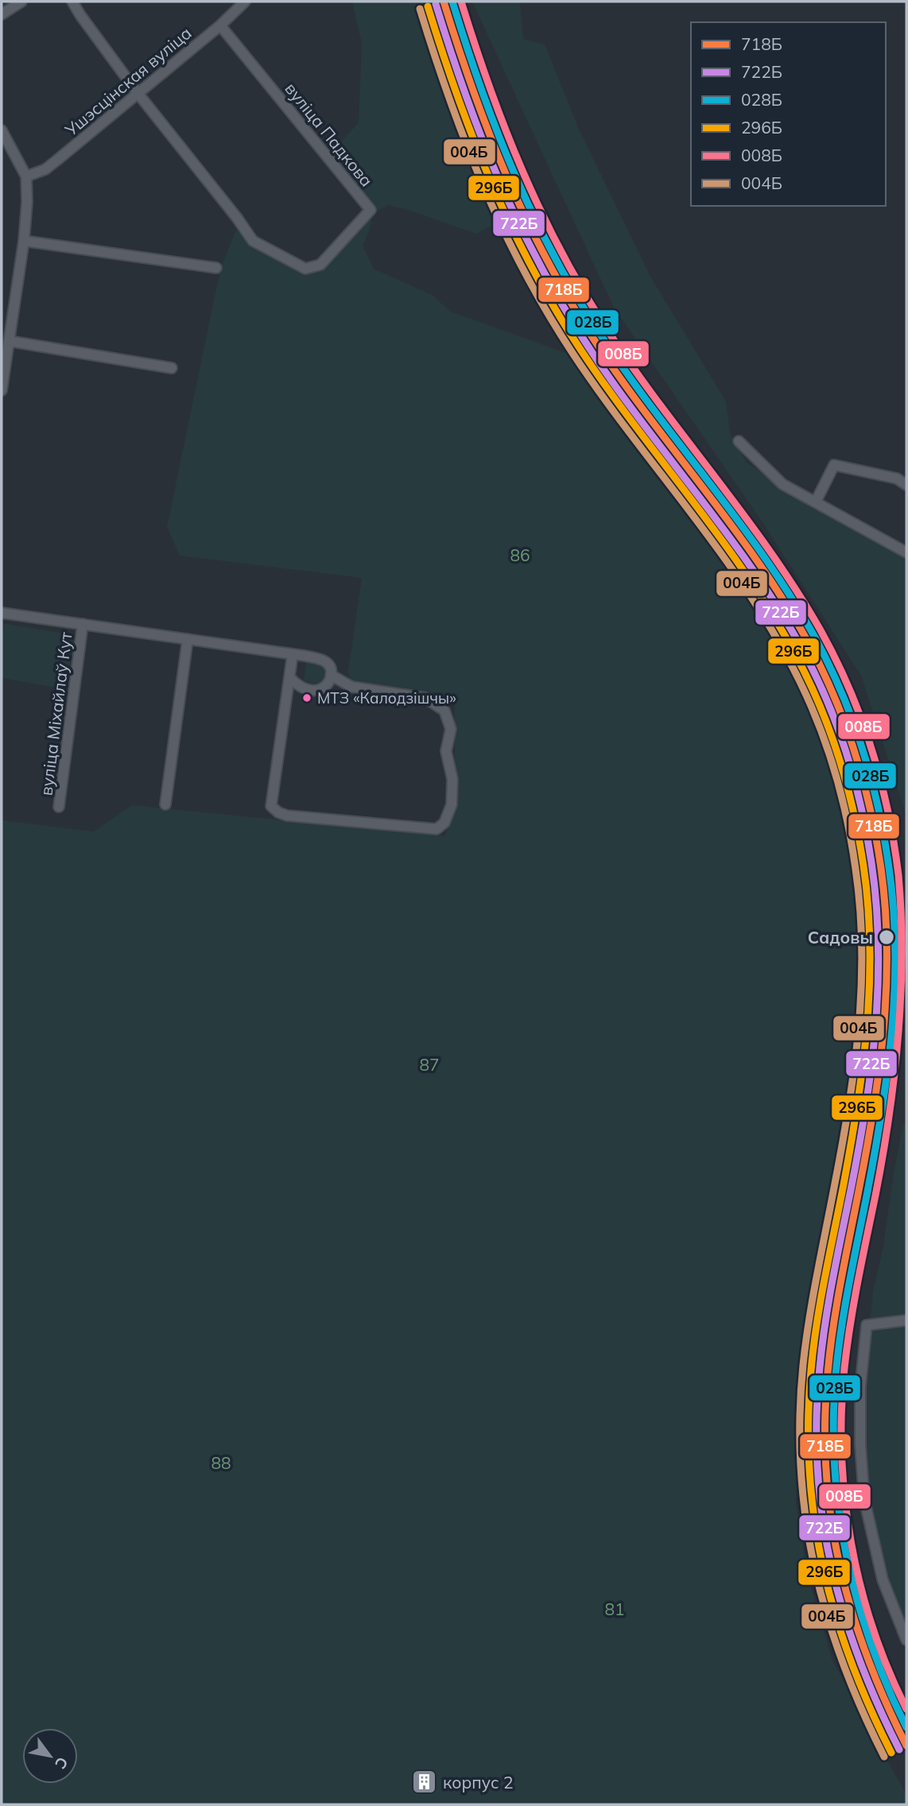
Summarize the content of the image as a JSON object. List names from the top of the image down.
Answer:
{
  "streets": {
    "street": ["Ушэсцінская вуліца", "вуліца Падкова", "вуліца Міхайлаў Кут"]
  },
  "crossings": [
    ["Ушэсцінская вуліца", "вуліца Падкова"]
  ],
  "parks": [
    "86",
    "87",
    "88",
    "81"
  ],
  "places": {
    "other": ["МТЗ «Калодзішчы»", "Садовы"],
    "building": ["корпус 2"]
  },
  "lines": [
    "transit line 718Б",
    "transit line 028Б",
    "transit line 008Б",
    "transit line 722Б",
    "transit line 296Б",
    "transit line 004Б"
  ],
  "legend": [
    "718Б",
    "722Б",
    "028Б",
    "296Б",
    "008Б",
    "004Б"
  ],
  "north": "bottom right"
}
